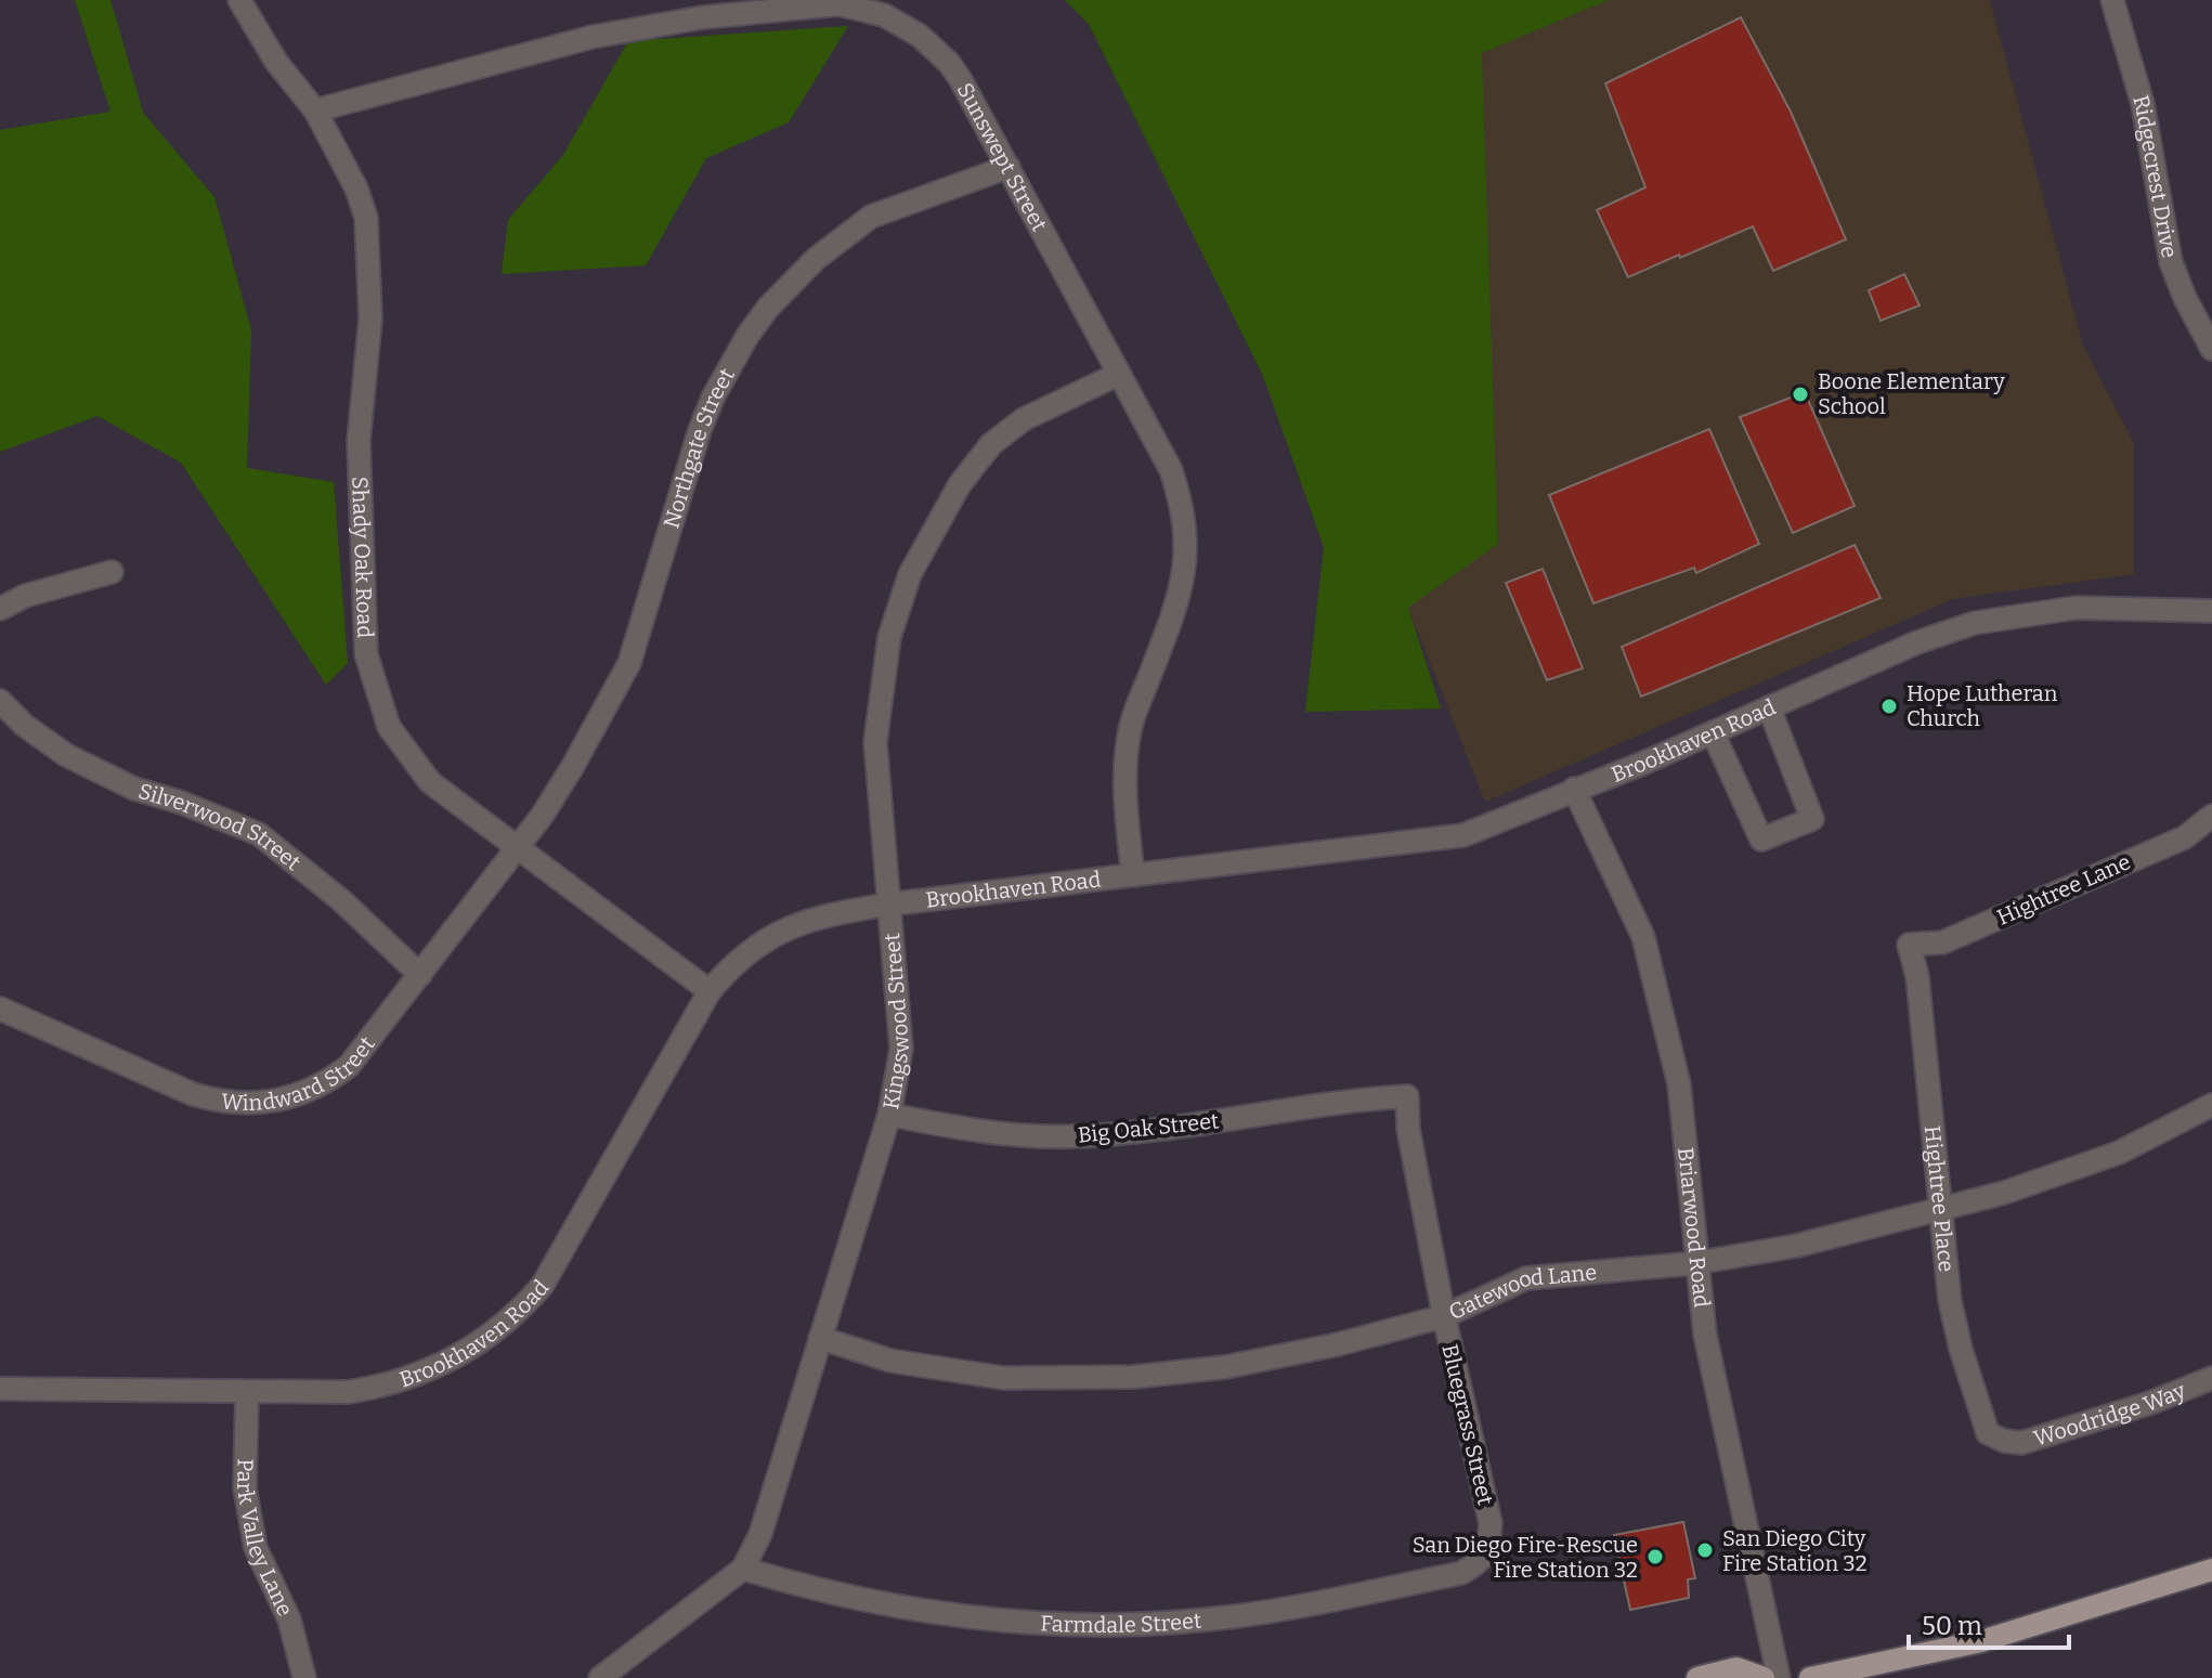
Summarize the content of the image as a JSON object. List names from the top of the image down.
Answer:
{
  "streets": {
    "street": [
      "Sunswept Street",
      "Ridgecrest Drive",
      "Northgate Street",
      "Shady Oak Road",
      "Brookhaven Road",
      "Silverwood Street",
      "Hightree Lane",
      "Kingswood Street",
      "Windward Street",
      "Big Oak Street",
      "Hightree Place",
      "Briarwood Road",
      "Gatewood Lane",
      "Woodridge Way",
      "Bluegrass Street",
      "Park Valley Lane",
      "Farmdale Street"
    ]
  },
  "crossings": [
    ["Sunswept Street", "Northgate Street"],
    ["Sunswept Street", "Shady Oak Road"],
    ["Sunswept Street", "Brookhaven Road"],
    ["Sunswept Street", "Kingswood Street"],
    ["Northgate Street", "Shady Oak Road"],
    ["Northgate Street", "Windward Street"],
    ["Shady Oak Road", "Brookhaven Road"],
    ["Shady Oak Road", "Windward Street"],
    ["Brookhaven Road", "Kingswood Street"],
    ["Brookhaven Road", "Briarwood Road"],
    ["Brookhaven Road", "Park Valley Lane"],
    ["Silverwood Street", "Windward Street"],
    ["Hightree Lane", "Hightree Place"],
    ["Kingswood Street", "Big Oak Street"],
    ["Kingswood Street", "Gatewood Lane"],
    ["Kingswood Street", "Farmdale Street"],
    ["Big Oak Street", "Bluegrass Street"],
    ["Hightree Place", "Gatewood Lane"],
    ["Hightree Place", "Woodridge Way"],
    ["Briarwood Road", "Gatewood Lane"],
    ["Gatewood Lane", "Bluegrass Street"],
    ["Bluegrass Street", "Farmdale Street"]
  ],
  "places": [
    "Boone Elementary School",
    "Hope Lutheran Church",
    "San Diego City Fire Station 32",
    "San Diego Fire-Rescue Fire Station 32"
  ],
  "scale_bar": "50 m"
}
